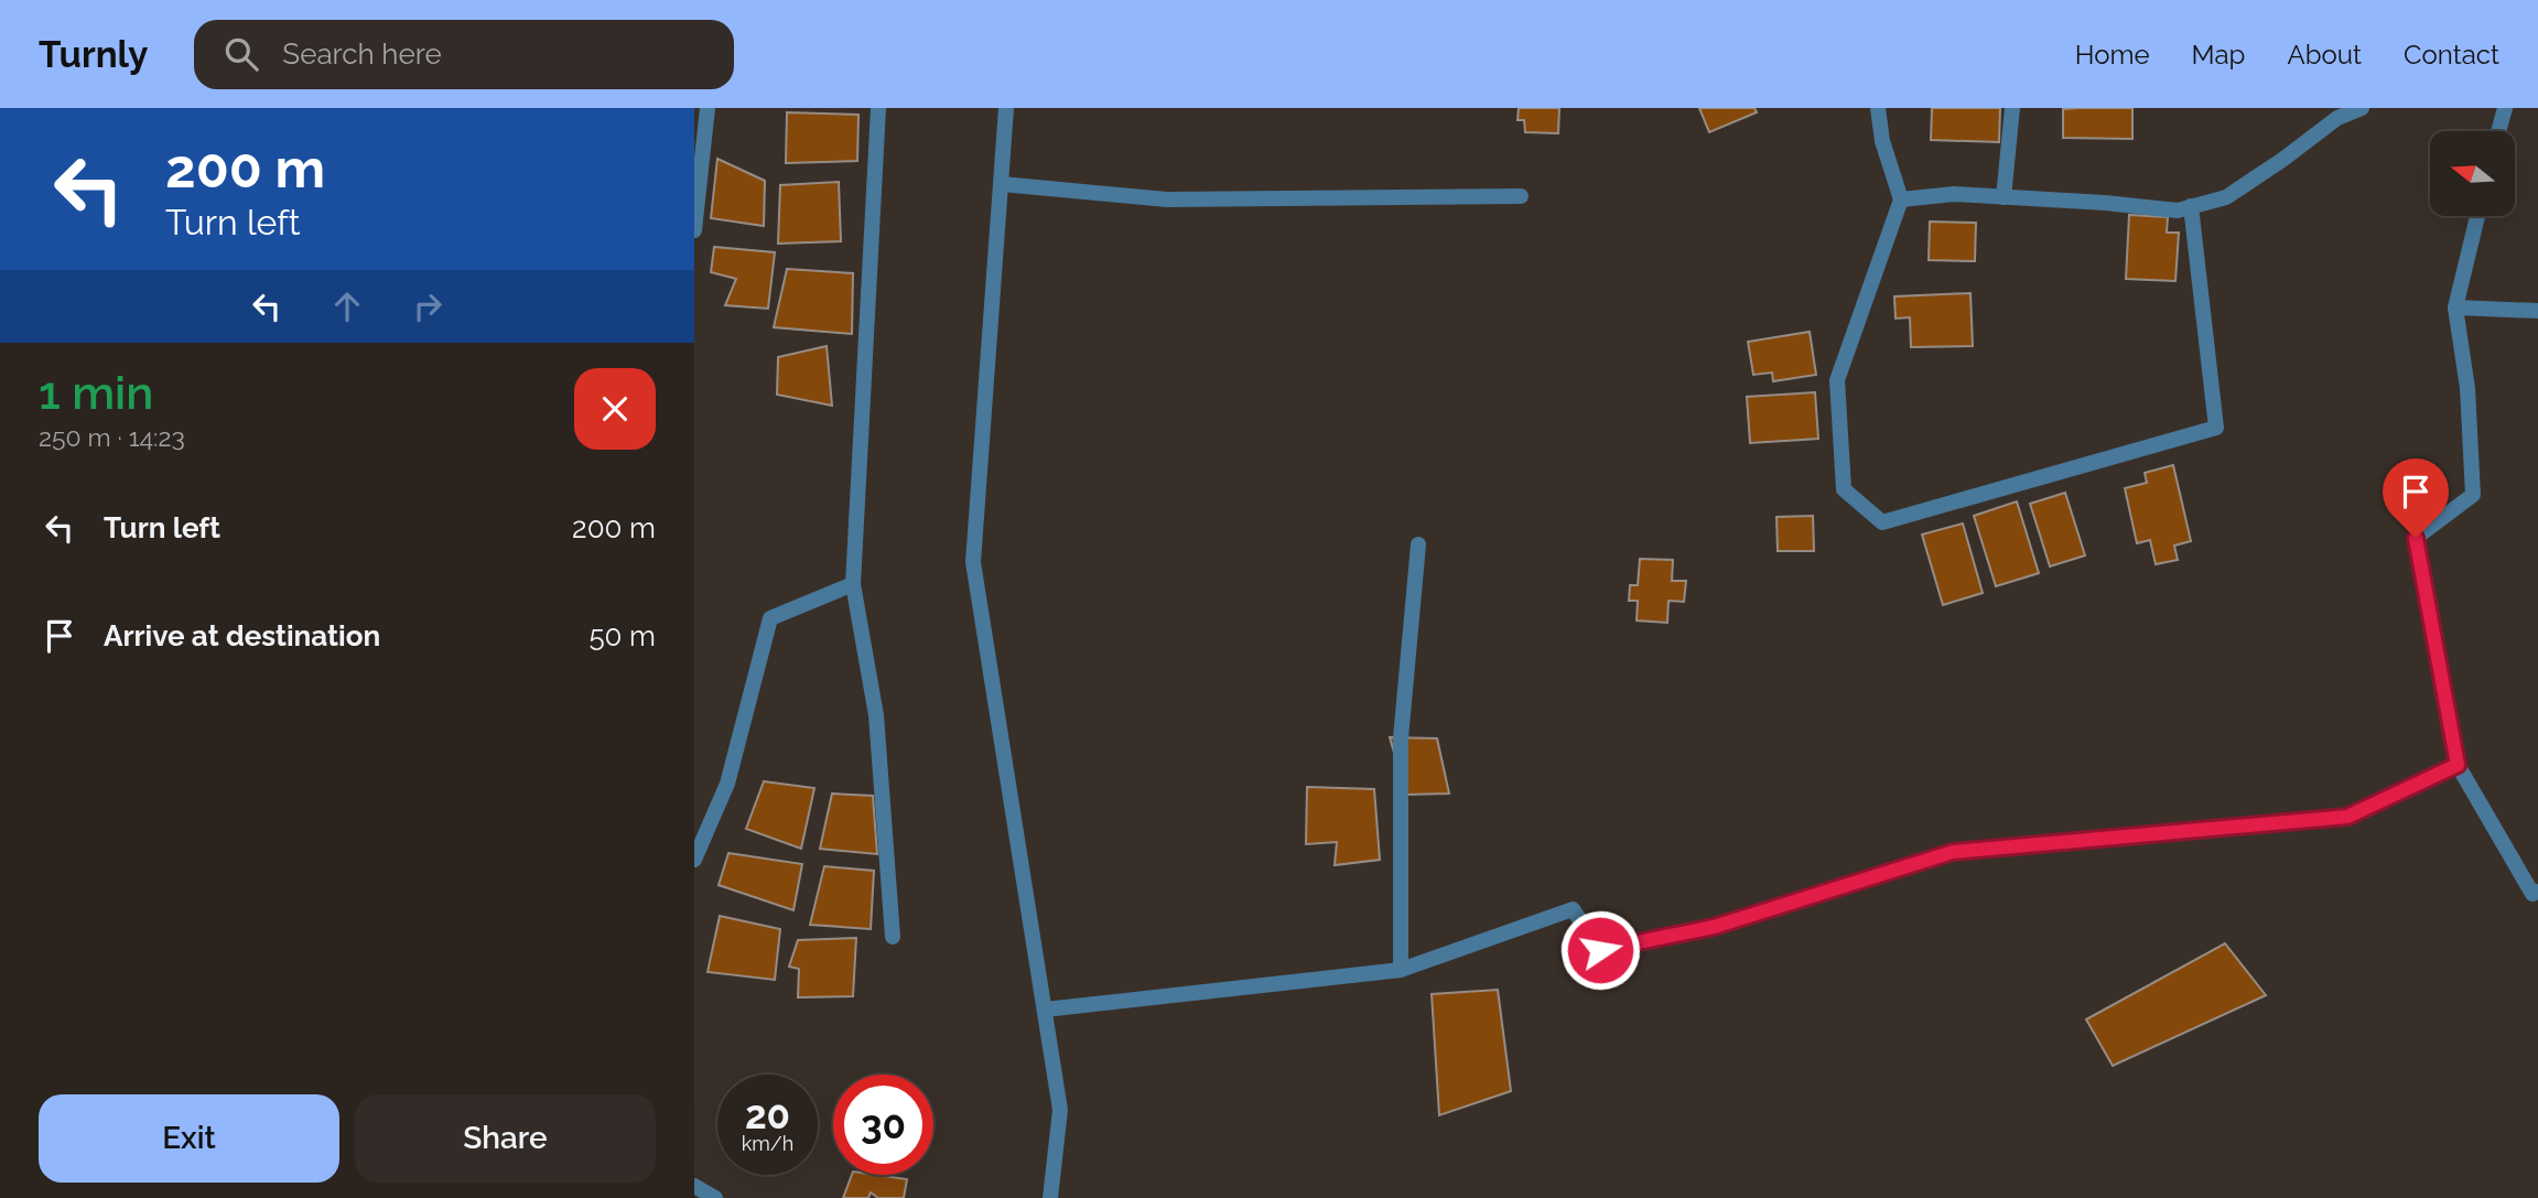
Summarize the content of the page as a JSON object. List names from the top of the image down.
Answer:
{
  "north": "left",
  "page": {
    "header": "Turnly",
    "search": "Search here",
    "nav": [
      "Home",
      "Map",
      "About",
      "Contact"
    ],
    "turn": ["200 m", "Turn left"],
    "heading": ["1 min", "250 m · 14:23"],
    "list": [
      {
        "name": "Turn left",
        "value": "200 m"
      },
      {
        "name": "Arrive at destination",
        "value": "50 m"
      }
    ],
    "speed": "20 km/h",
    "limit": "30",
    "buttons": ["Exit", "Share"]
  }
}
